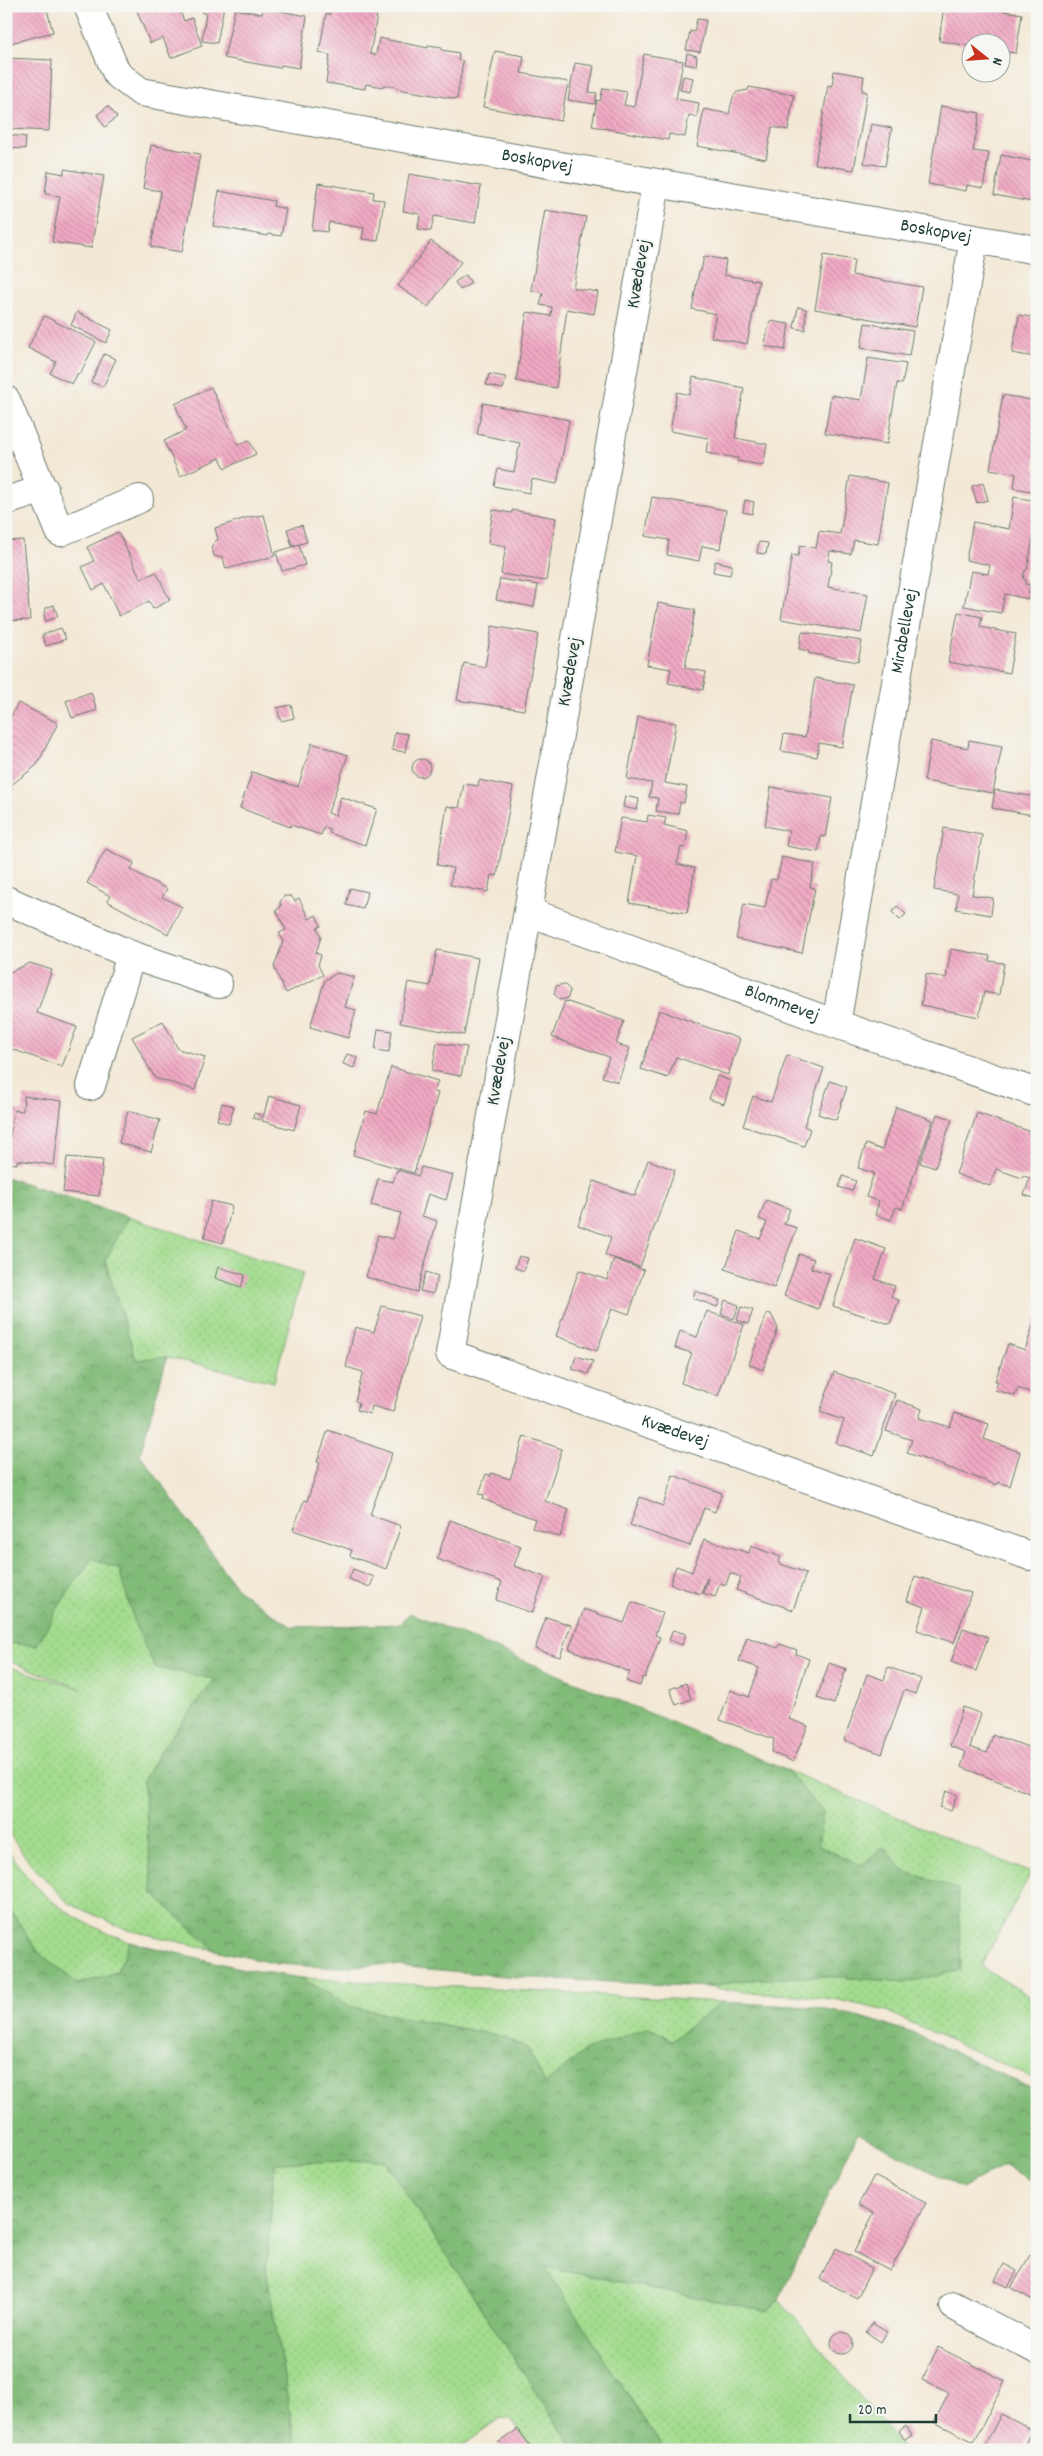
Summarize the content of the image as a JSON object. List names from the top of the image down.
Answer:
{
  "streets": {
    "street": [
      "Boskopvej",
      "Kvædevej",
      "Mirabellevej",
      "Blommevej"
    ]
  },
  "crossings": [
    ["Boskopvej", "Kvædevej"],
    ["Boskopvej", "Mirabellevej"],
    ["Kvædevej", "Blommevej"],
    ["Mirabellevej", "Blommevej"]
  ],
  "scale_bar": "20 m",
  "north": "right"
}
